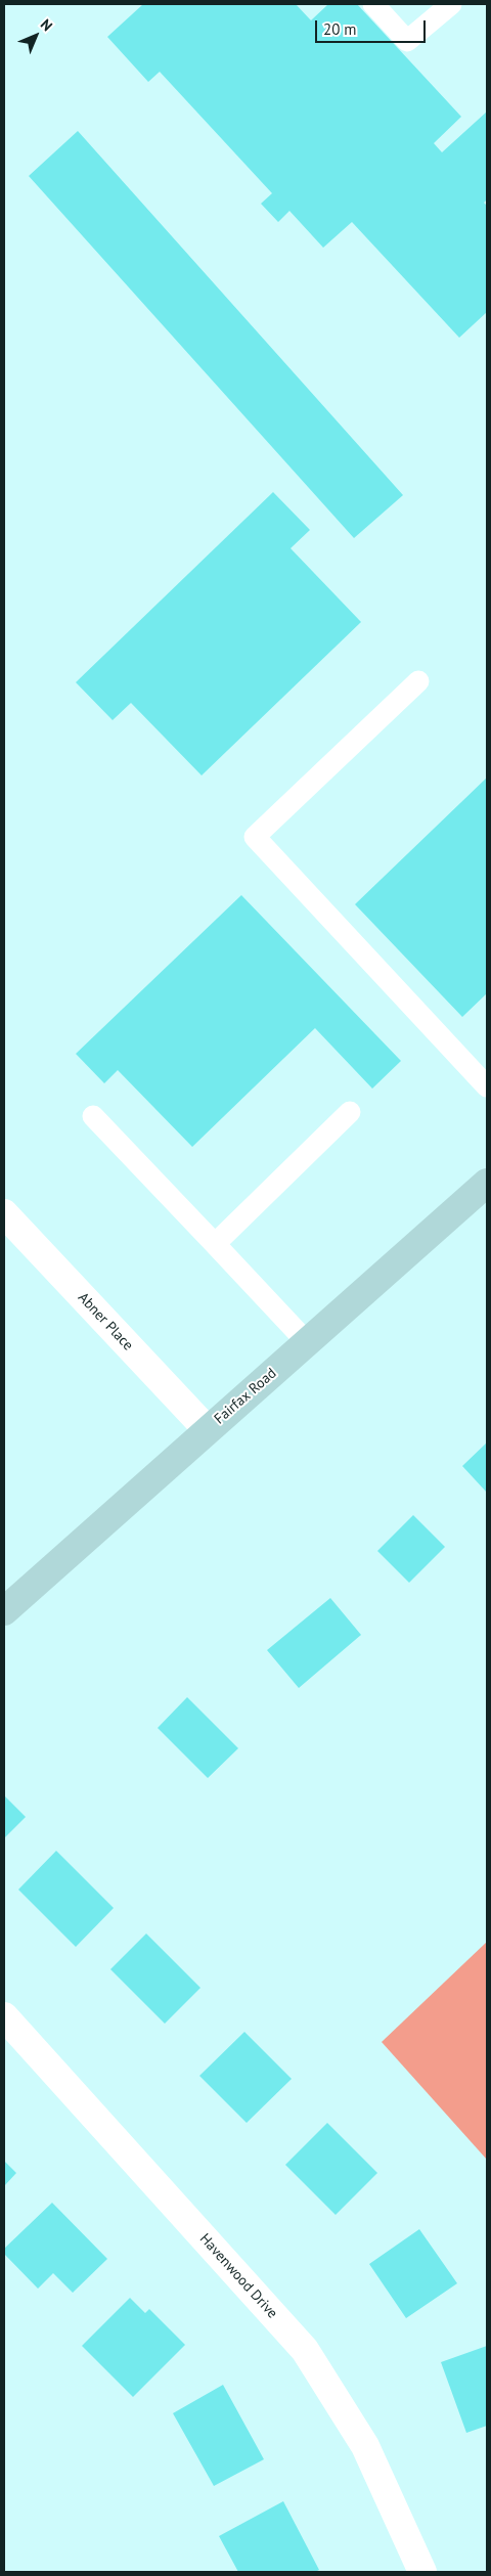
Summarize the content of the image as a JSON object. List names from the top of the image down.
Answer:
{
  "streets": {
    "street": ["Abner Place", "Fairfax Road", "Havenwood Drive"]
  },
  "crossings": [
    ["Abner Place", "Fairfax Road"]
  ],
  "scale_bar": "20 m",
  "north": "top right"
}
